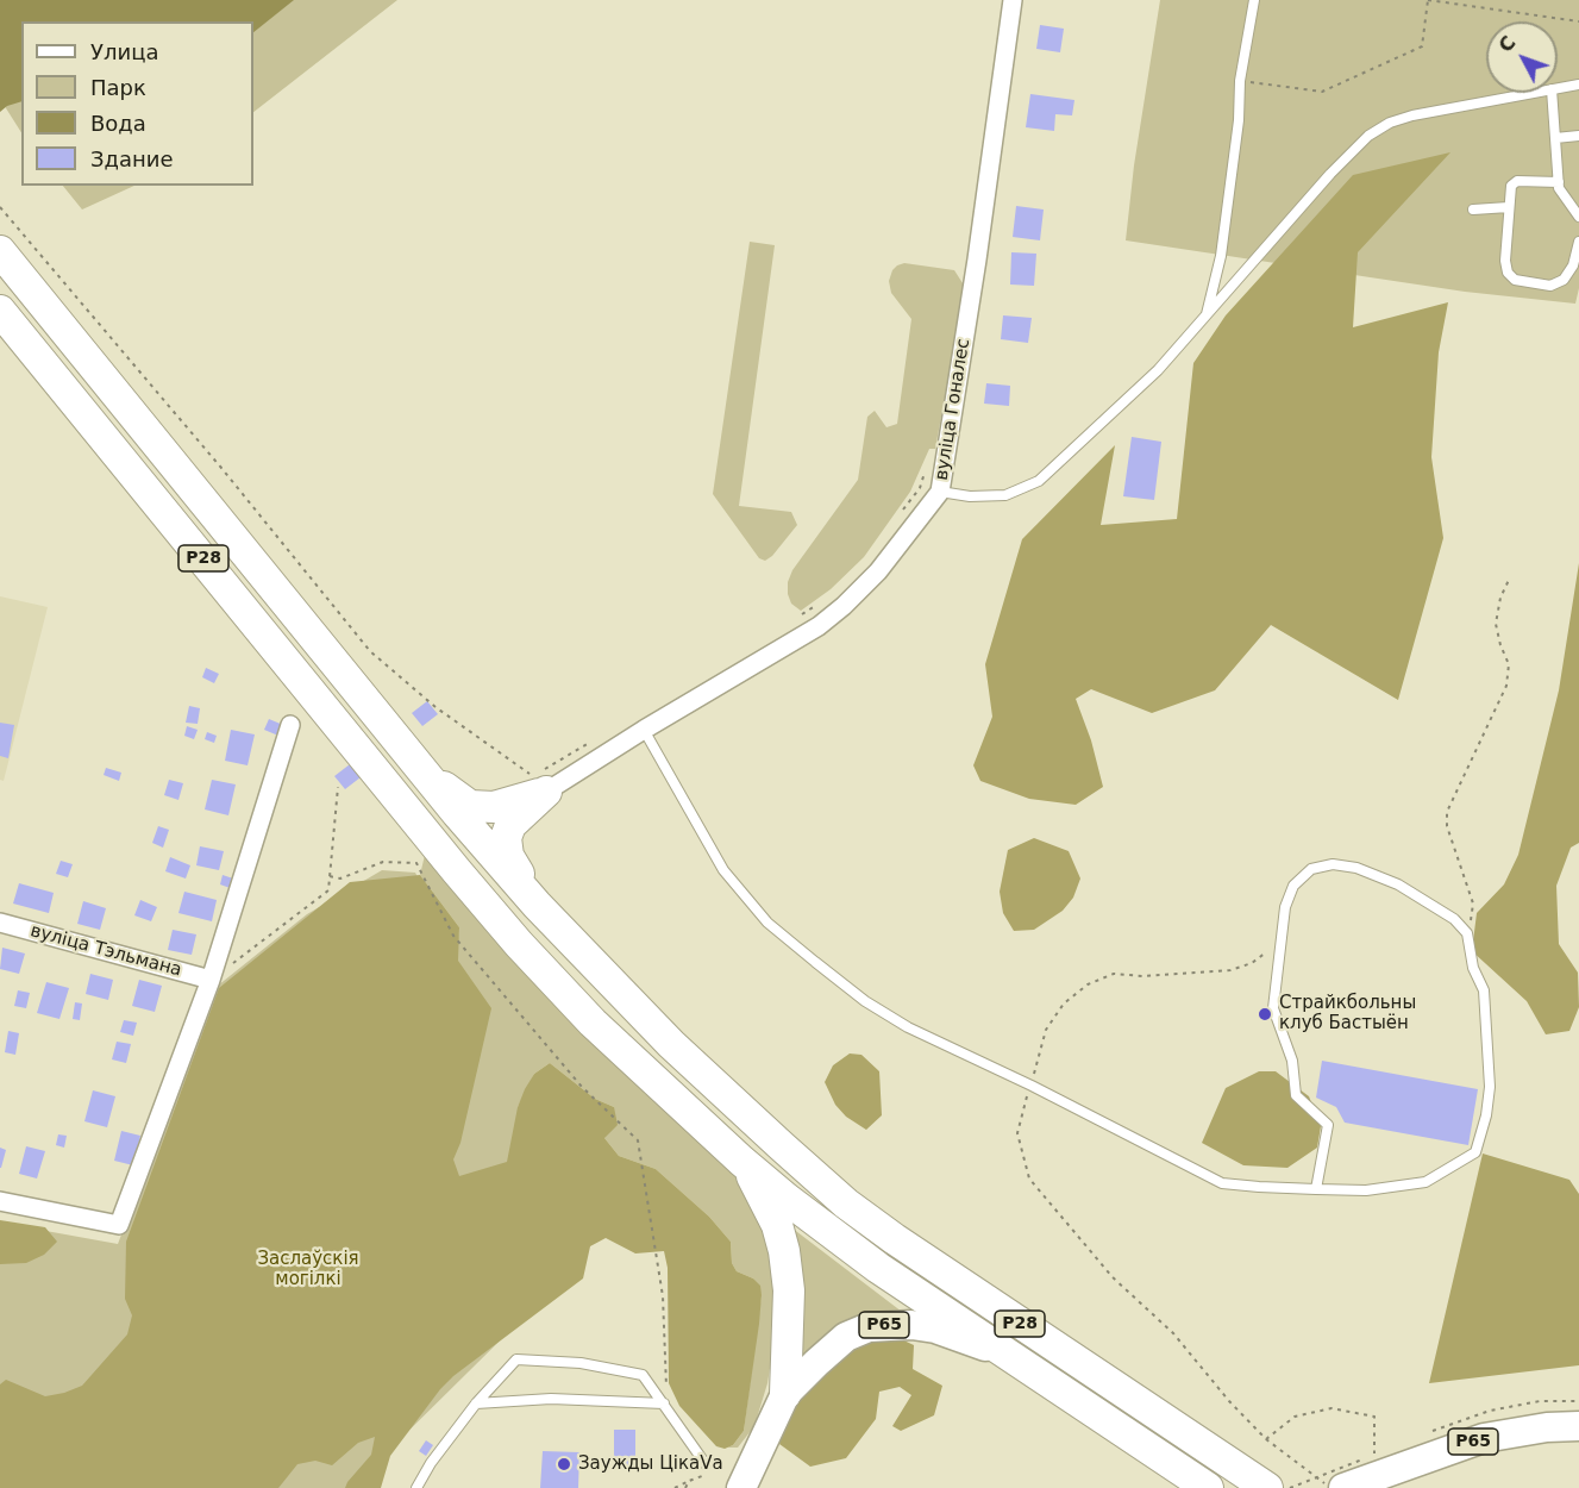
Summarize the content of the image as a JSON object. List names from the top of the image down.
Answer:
{
  "streets": {
    "highway": ["Р28", "Р65"],
    "street": ["вуліца Гоналес", "вуліца Тэльмана"]
  },
  "crossings": [
    ["Р28", "Р65"]
  ],
  "parks": ["Заслаўскія могілкі"],
  "places": ["Страйкбольны клуб Бастыён", "Заужды ЦікаVа"],
  "legend": [
    "Улица",
    "Парк",
    "Вода",
    "Здание"
  ],
  "north": "top left"
}
